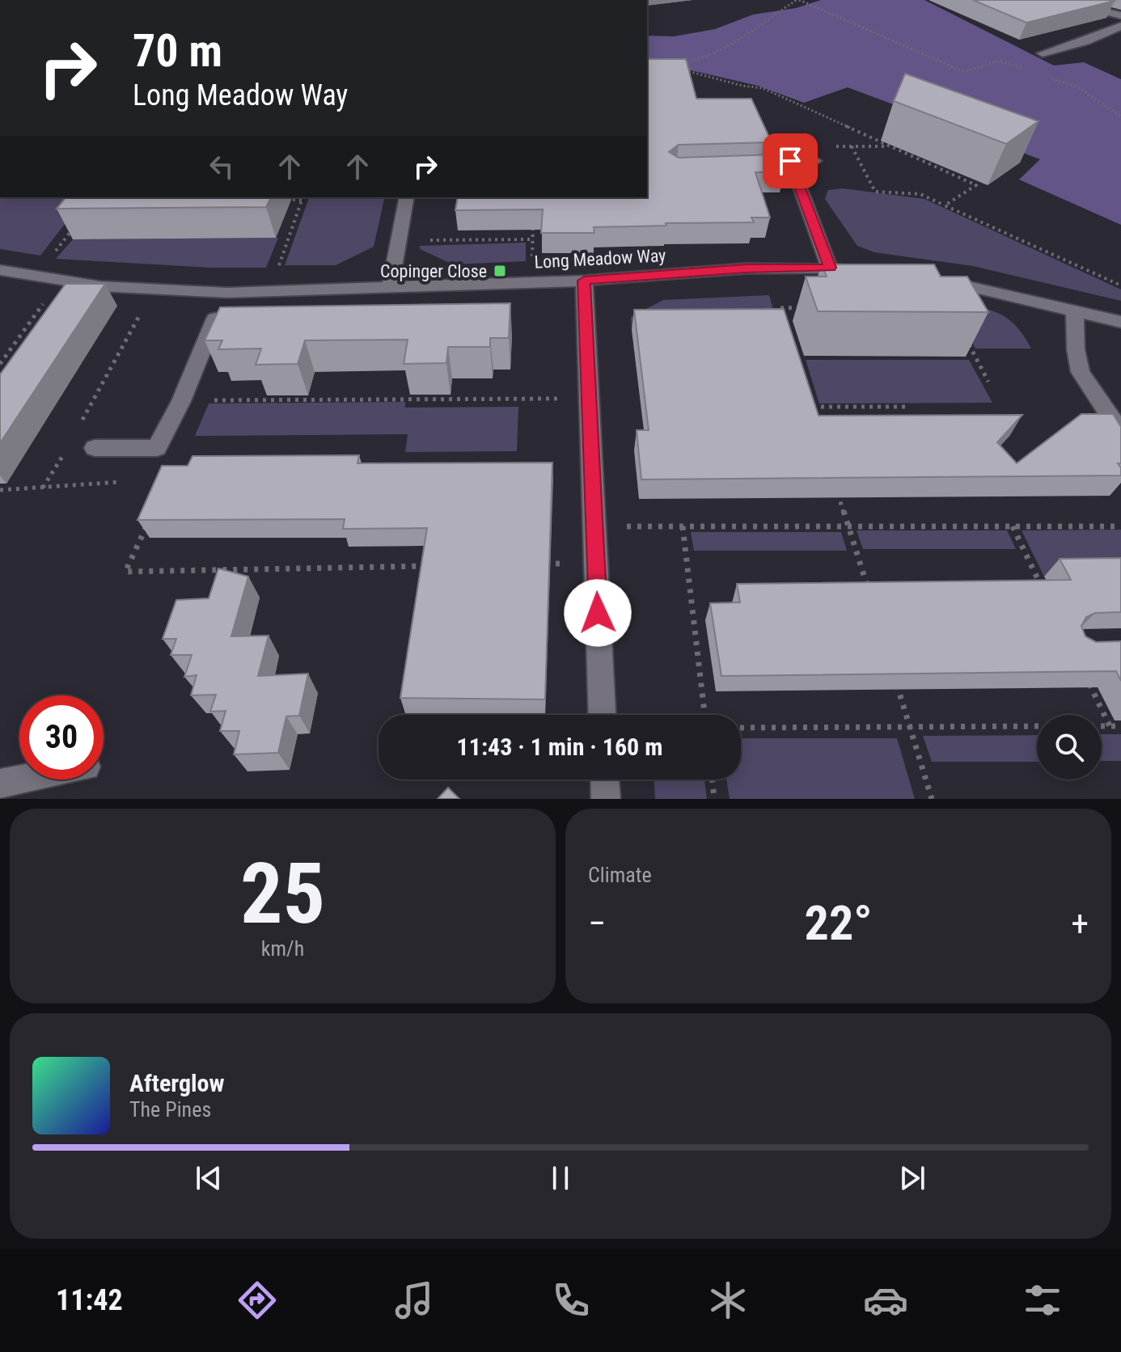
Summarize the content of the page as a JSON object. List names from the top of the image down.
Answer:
{
  "streets": {
    "street": ["Long Meadow Way"]
  },
  "places": {
    "transit": ["Copinger Close"]
  },
  "page": {
    "turn": ["70 m", "Long Meadow Way"],
    "limit": "30",
    "trip": "11:43 · 1 min · 160 m",
    "tile": [
      ["25", "km/h"],
      "Climate"
    ],
    "heat": ["−", "22°", "+"],
    "song": ["Afterglow", "The Pines"],
    "tabs": "11:42"
  }
}
